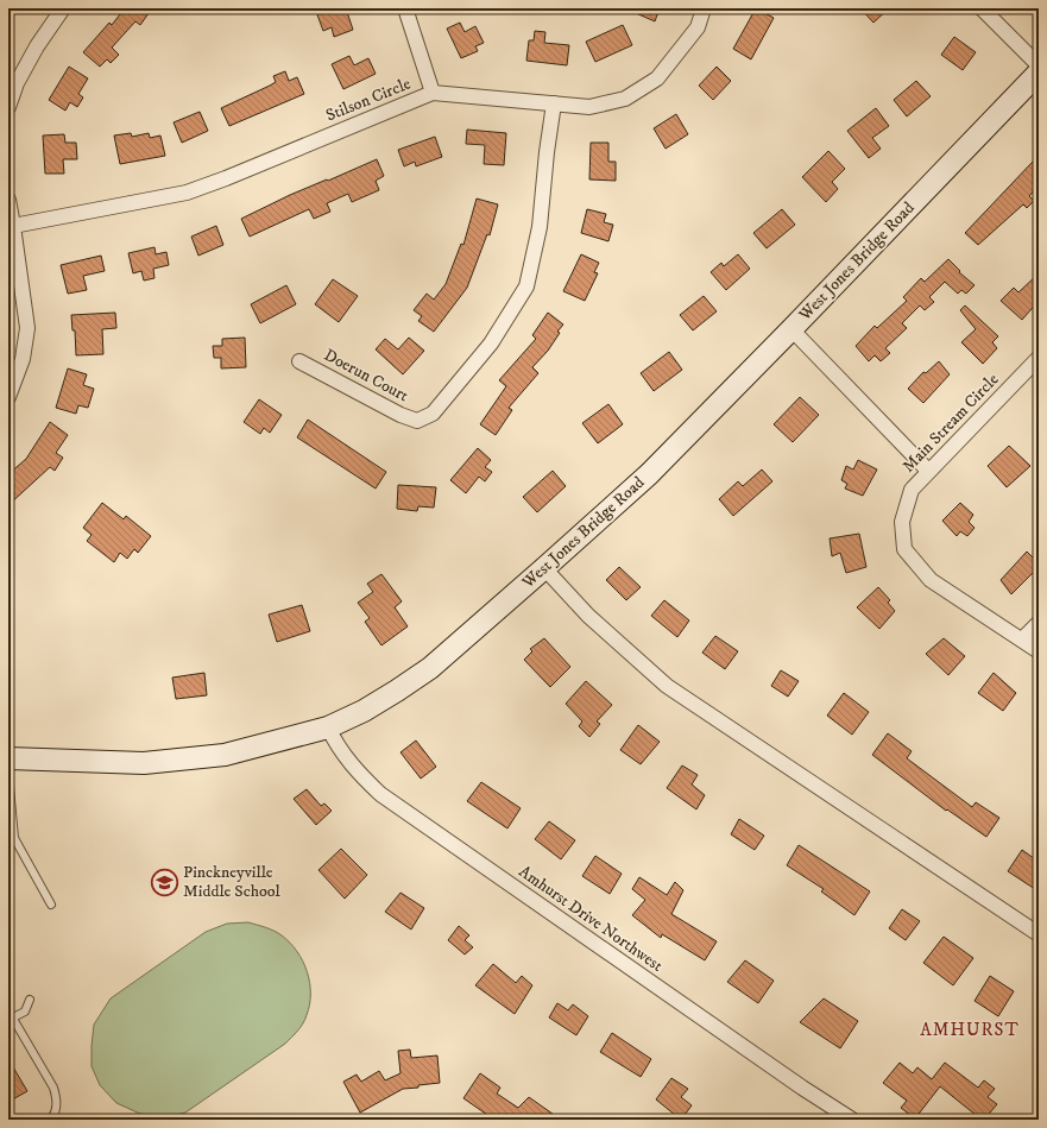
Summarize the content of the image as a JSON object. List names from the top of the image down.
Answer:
{
  "streets": {
    "street": [
      "Stilson Circle",
      "West Jones Bridge Road",
      "Doerun Court",
      "Main Stream Circle",
      "Amhurst Drive Northwest"
    ]
  },
  "crossings": [
    ["Stilson Circle", "Doerun Court"],
    ["West Jones Bridge Road", "Amhurst Drive Northwest"]
  ],
  "districts": ["AMHURST"],
  "places": {
    "school or university": ["Pinckneyville Middle School"]
  }
}
